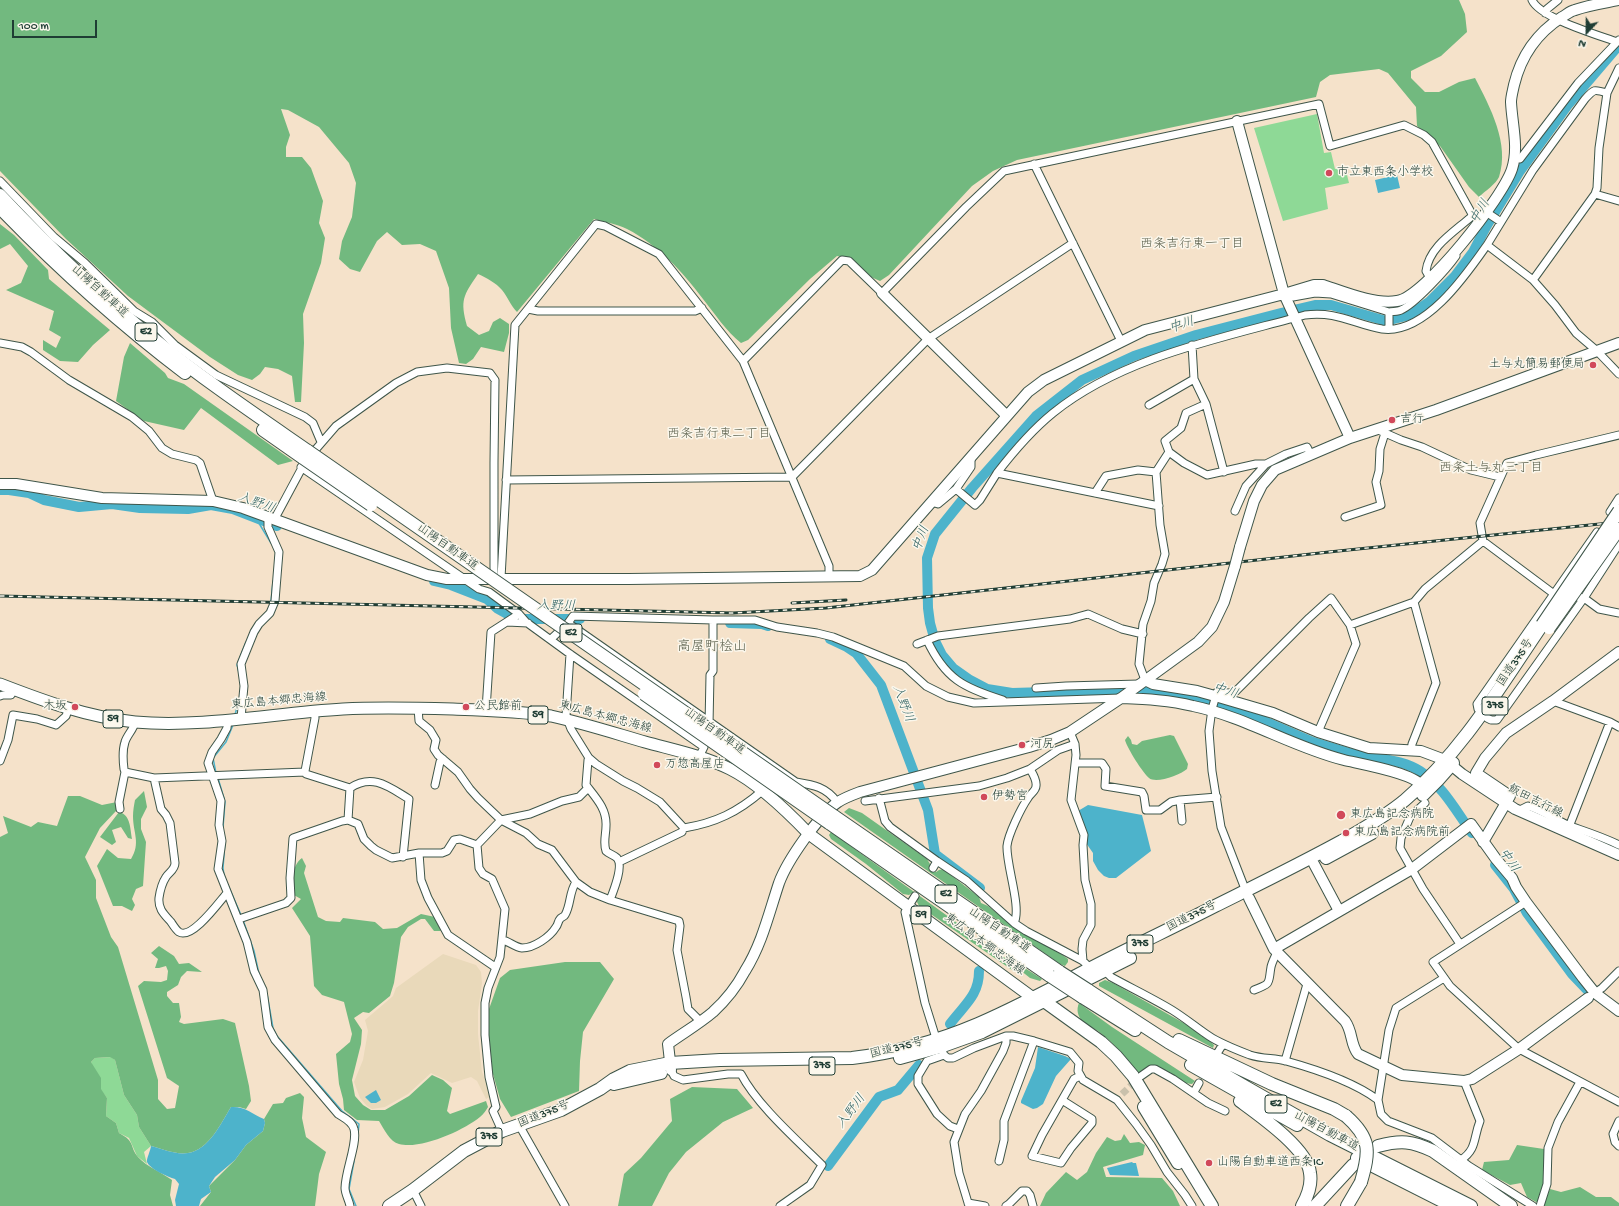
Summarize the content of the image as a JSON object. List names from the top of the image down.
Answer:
{
  "streets": {
    "highway": [
      "山陽自動車道",
      "E2",
      "国道375号",
      "375"
    ],
    "main road": ["東広島本郷忠海線", "59"],
    "street": ["飯田吉行線"]
  },
  "crossings": [
    ["国道375号", "東広島本郷忠海線"],
    ["国道375号", "飯田吉行線"]
  ],
  "districts": [
    "西条吉行東一丁目",
    "西条吉行東二丁目",
    "西条土与丸三丁目",
    "高屋町桧山"
  ],
  "water": ["中川", "入野川"],
  "places": [
    "市立東西条小学校",
    "土与丸簡易郵便局",
    "吉行",
    "木坂",
    "公民館前",
    "河尻",
    "万惣高屋店",
    "伊勢宮",
    "東広島記念病院",
    "東広島記念病院前",
    "山陽自動車道西条IC"
  ],
  "scale_bar": "100 m",
  "north": "bottom"
}
